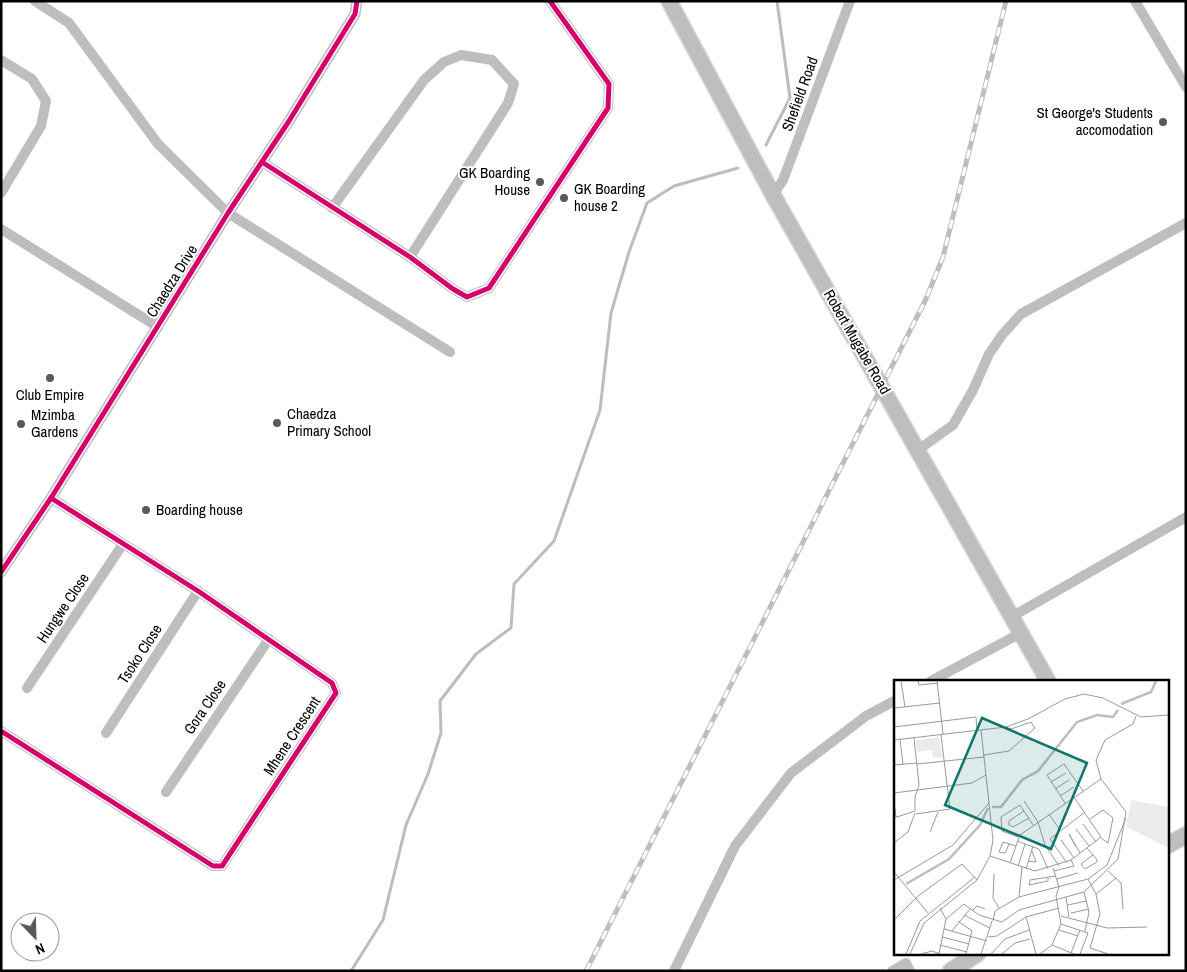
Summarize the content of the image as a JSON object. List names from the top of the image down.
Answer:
{
  "streets": {
    "main road": ["Robert Mugabe Road"],
    "street": [
      "Shefield Road",
      "Chaedza Drive",
      "Hungwe Close",
      "Tsoko Close",
      "Gora Close",
      "Mhene Crescent"
    ]
  },
  "crossings": [
    ["Shefield Road", "Robert Mugabe Road"],
    ["Chaedza Drive", "Mhene Crescent"],
    ["Hungwe Close", "Mhene Crescent"],
    ["Tsoko Close", "Mhene Crescent"],
    ["Gora Close", "Mhene Crescent"]
  ],
  "places": [
    "St George's Students accomodation",
    "GK Boarding House",
    "GK Boarding house 2",
    "Club Empire",
    "Chaedza Primary School",
    "Mzimba Gardens",
    "Boarding house"
  ],
  "north": "bottom right"
}
